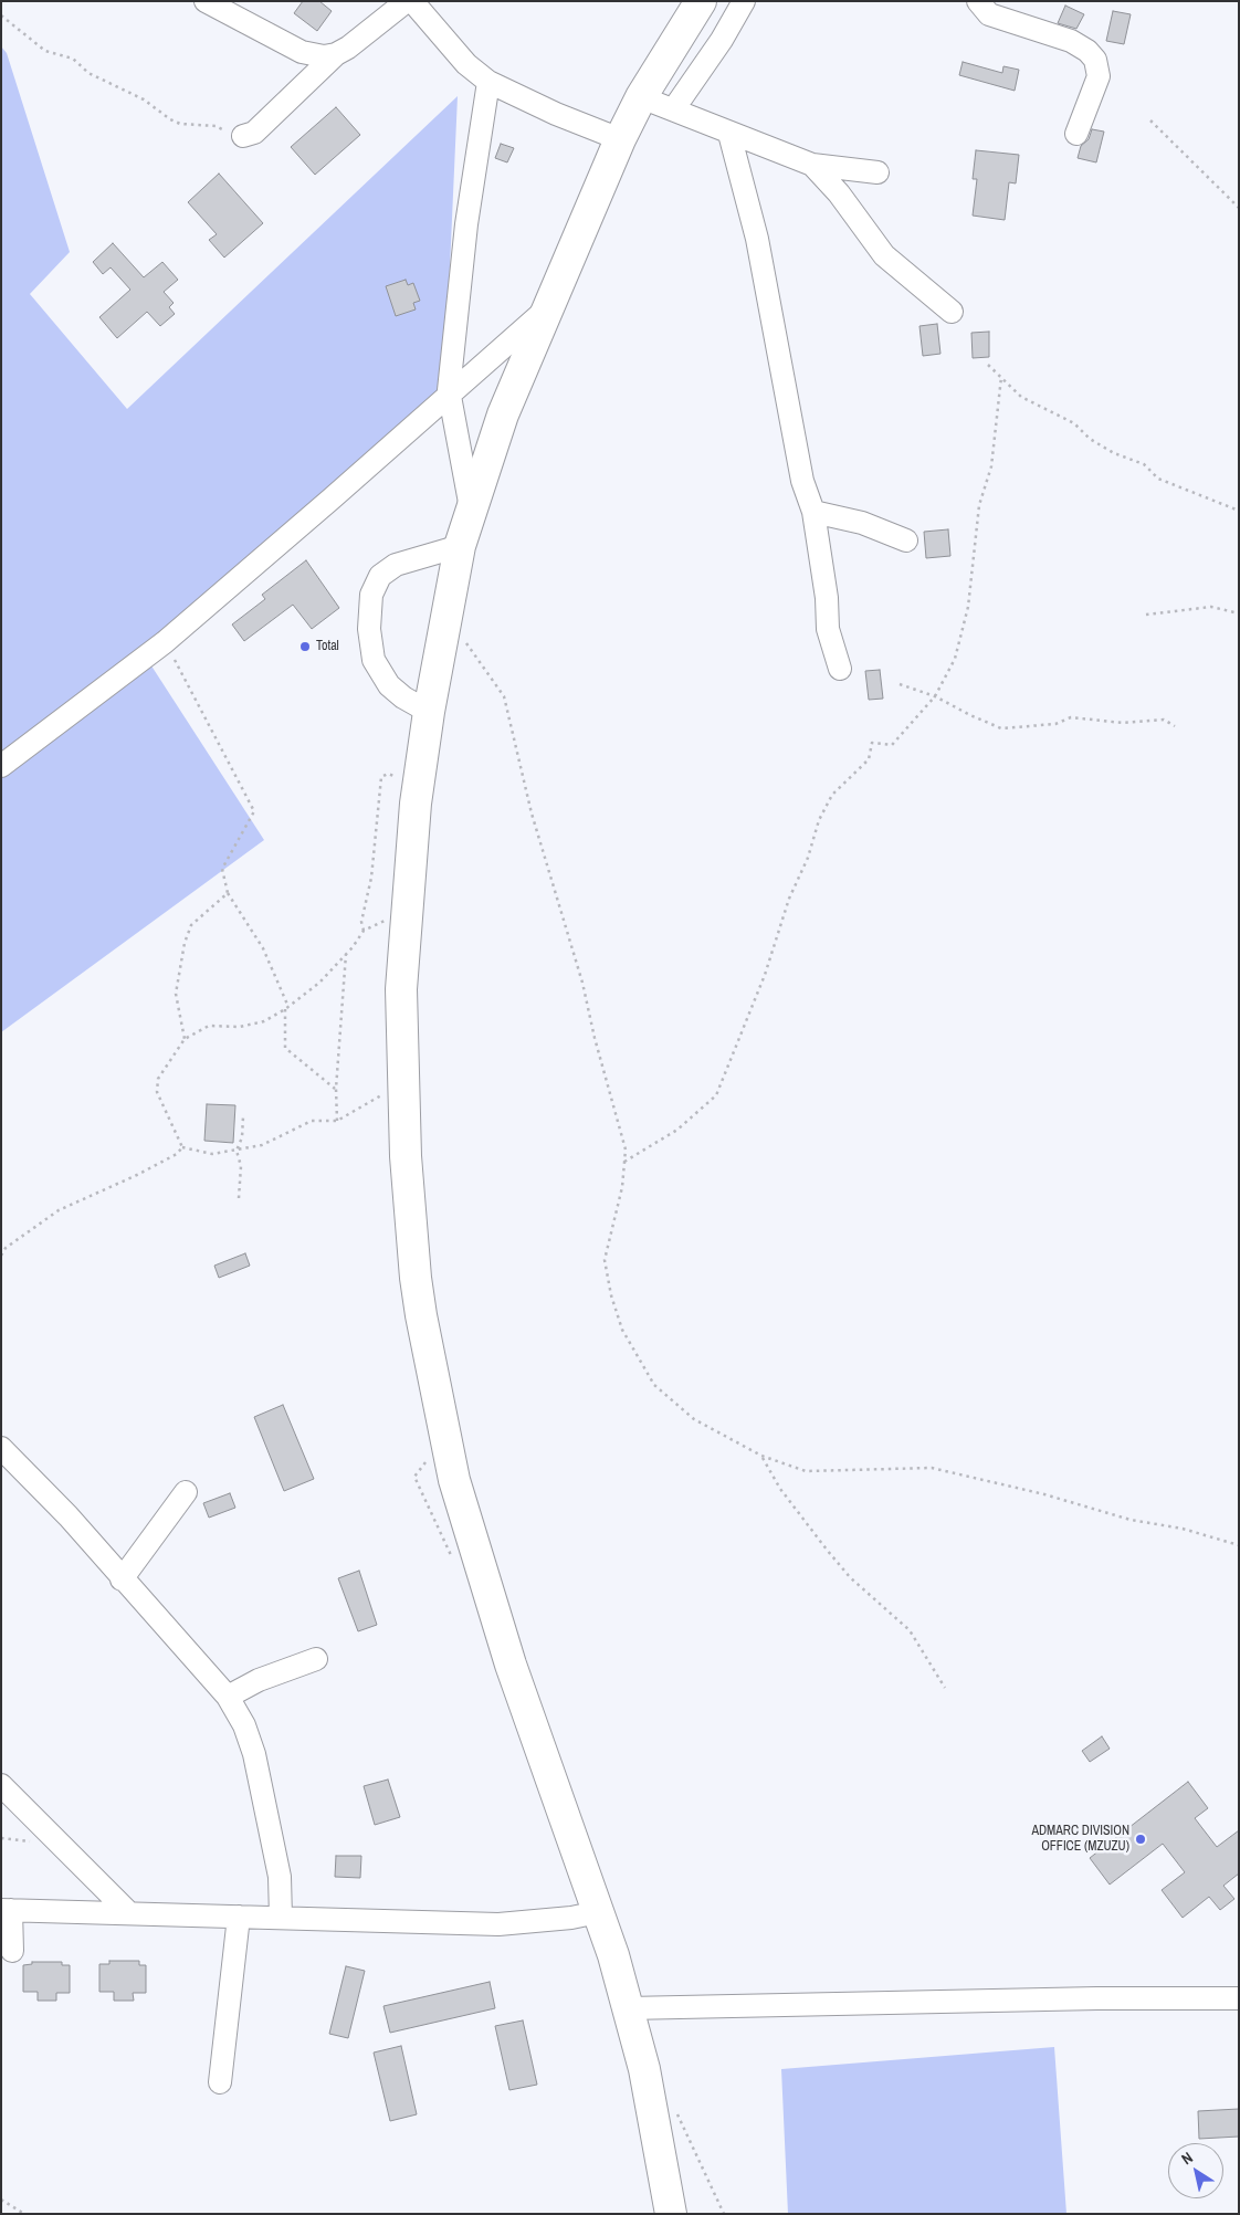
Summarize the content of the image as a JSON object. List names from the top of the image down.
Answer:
{
  "places": ["Total", "ADMARC DIVISION OFFICE (MZUZU)"],
  "north": "top left"
}
